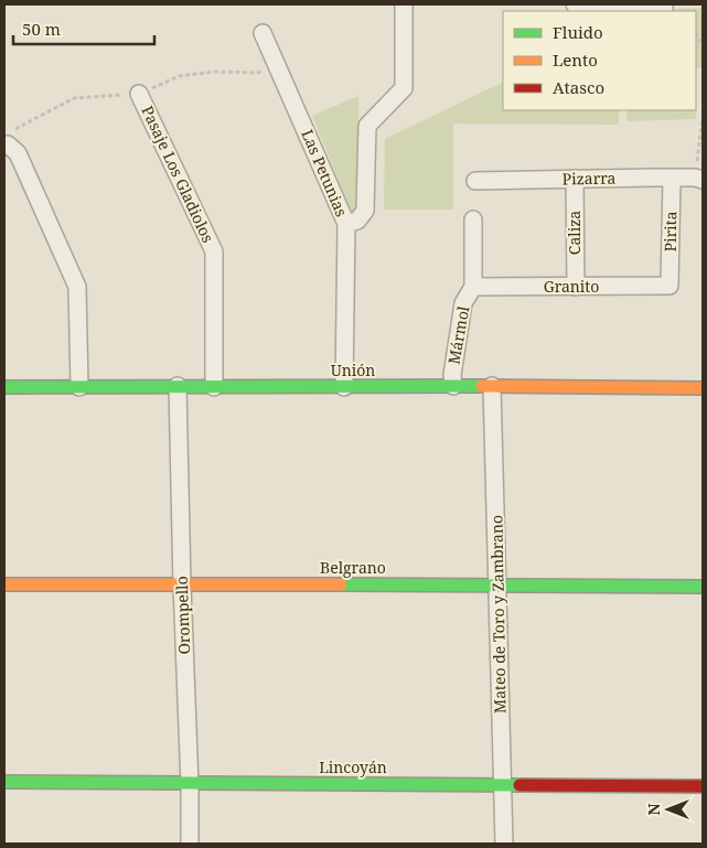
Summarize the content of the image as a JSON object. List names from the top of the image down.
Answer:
{
  "streets": {
    "street": [
      "Las Petunias",
      "Pasaje Los Gladiolos",
      "Pizarra",
      "Pirita",
      "Caliza",
      "Granito",
      "Mármol",
      "Unión",
      "Belgrano",
      "Mateo de Toro y Zambrano",
      "Orompello",
      "Lincoyán"
    ]
  },
  "crossings": [
    ["Las Petunias", "Unión"],
    ["Pasaje Los Gladiolos", "Unión"],
    ["Pizarra", "Pirita"],
    ["Pizarra", "Caliza"],
    ["Pirita", "Granito"],
    ["Caliza", "Granito"],
    ["Granito", "Mármol"],
    ["Mármol", "Unión"],
    ["Unión", "Mateo de Toro y Zambrano"],
    ["Unión", "Orompello"],
    ["Belgrano", "Mateo de Toro y Zambrano"],
    ["Belgrano", "Orompello"],
    ["Mateo de Toro y Zambrano", "Lincoyán"],
    ["Orompello", "Lincoyán"]
  ],
  "legend": ["Fluido", "Lento", "Atasco"],
  "scale_bar": "50 m",
  "north": "left"
}
